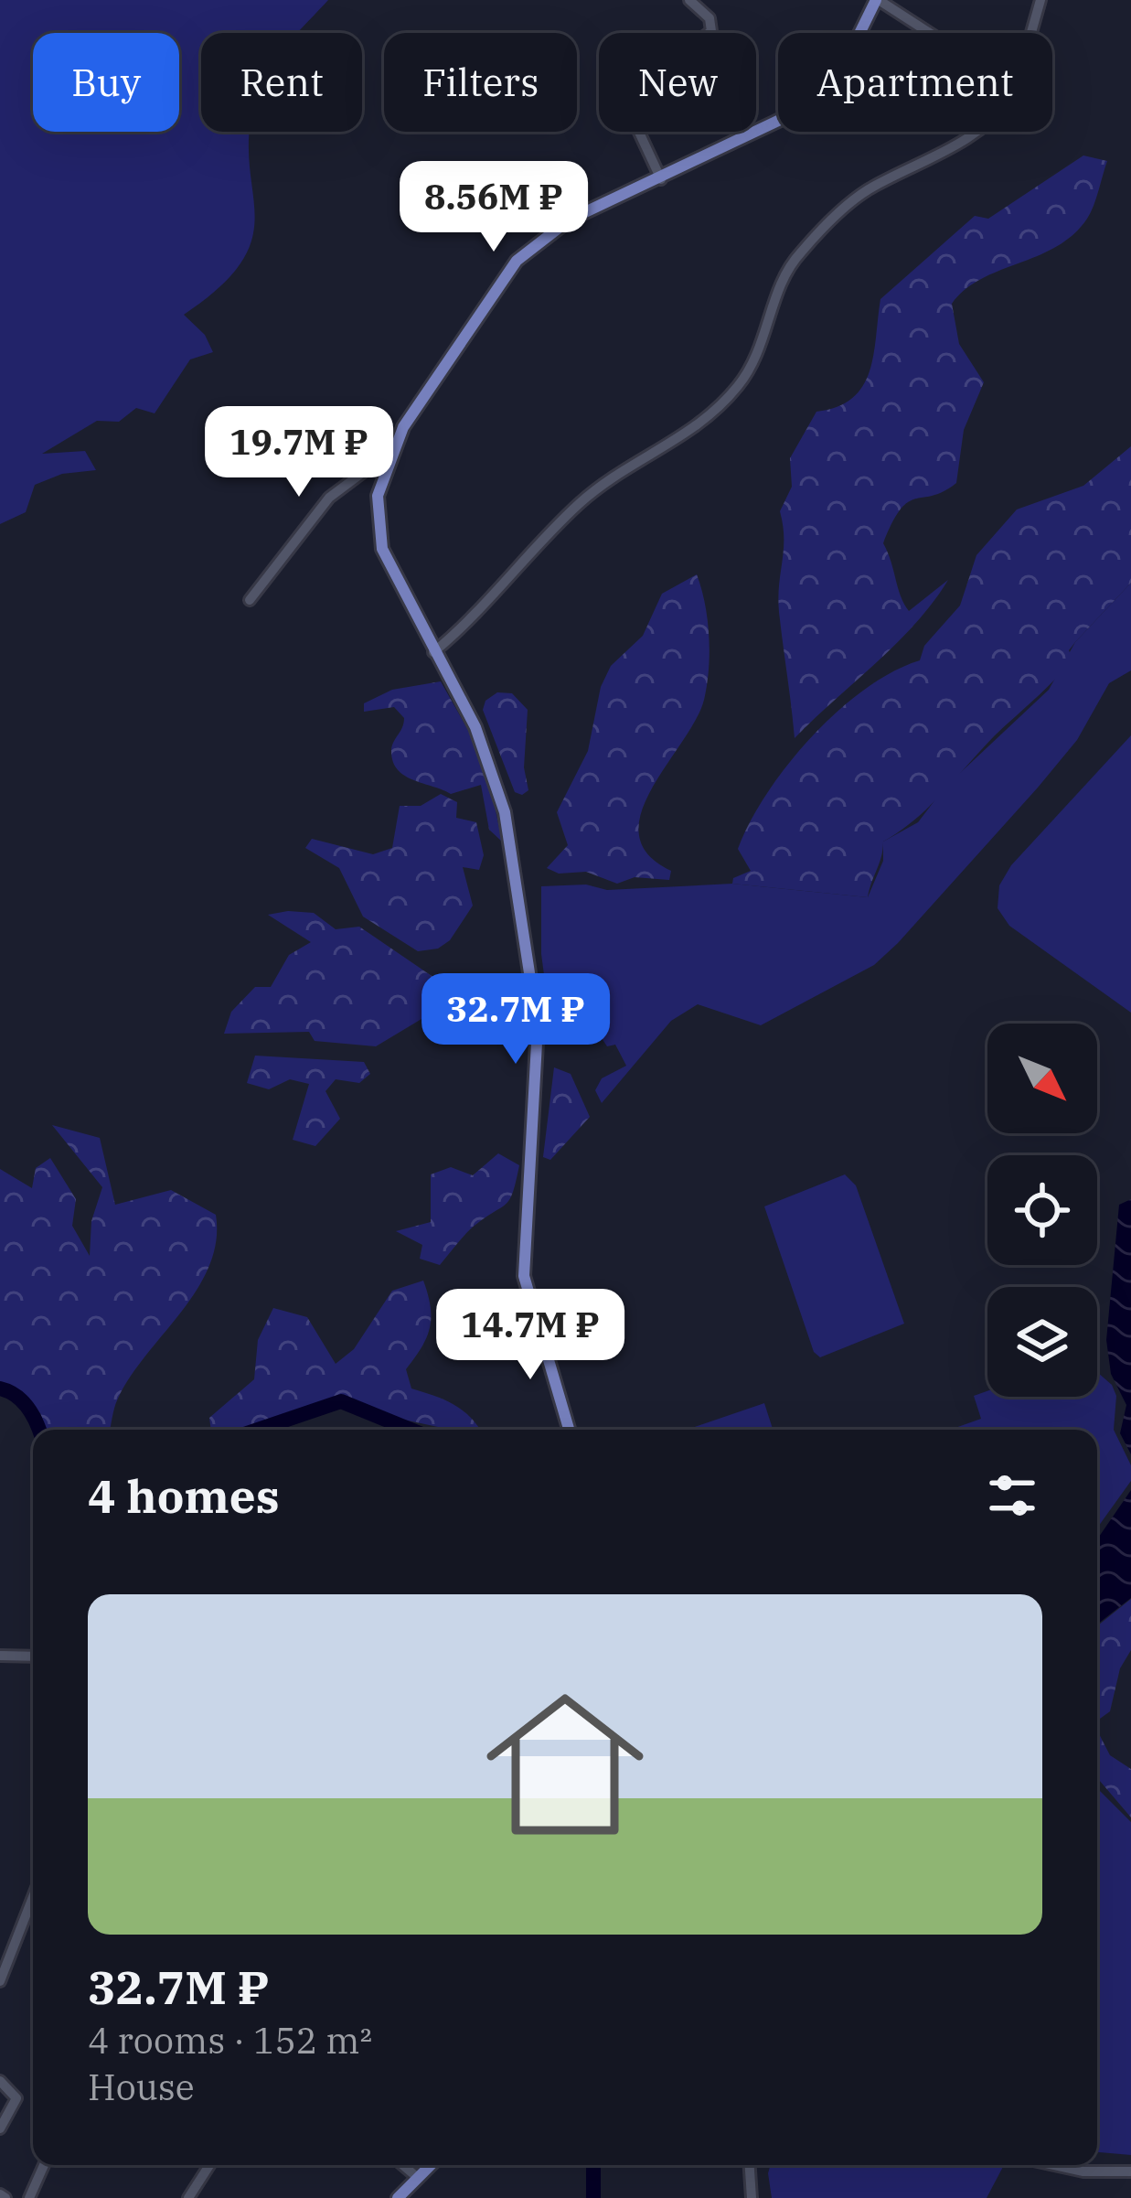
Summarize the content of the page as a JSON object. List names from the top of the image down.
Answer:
{
  "north": "bottom right",
  "page": {
    "chip": [
      "Buy",
      "Rent",
      "Filters",
      "New",
      "Apartment"
    ],
    "price": [
      "8.56M ₽",
      "19.7M ₽",
      "32.7M ₽",
      "14.7M ₽"
    ],
    "heading": "4 homes",
    "list": [
      {
        "name": "32.7M ₽",
        "note": "4 rooms · 152 m² · House"
      }
    ]
  }
}
